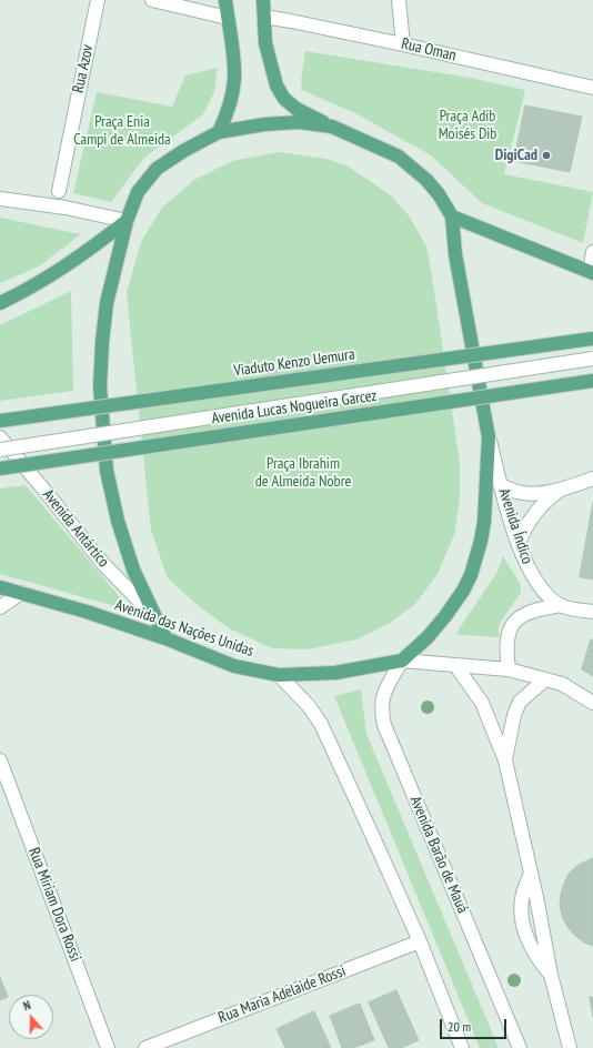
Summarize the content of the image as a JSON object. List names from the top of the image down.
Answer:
{
  "streets": {
    "main road": ["Viaduto Kenzo Uemura", "Avenida Lucas Nogueira Garcez", "Avenida das Nações Unidas"],
    "street": [
      "Rua Oman",
      "Rua Azov",
      "Avenida Índico",
      "Avenida Antártico",
      "Avenida Barão de Mauá",
      "Rua Miriam Dora Rossi",
      "Rua Maria Adelaide Rossi"
    ]
  },
  "crossings": [
    ["Avenida das Nações Unidas", "Avenida Barão de Mauá"]
  ],
  "parks": ["Praça Adib Moisés Dib", "Praça Enia Campi de Almeida", "Praça Ibrahim de Almeida Nobre"],
  "places": ["DigiCad"],
  "scale_bar": "20 m",
  "north": "top"
}
